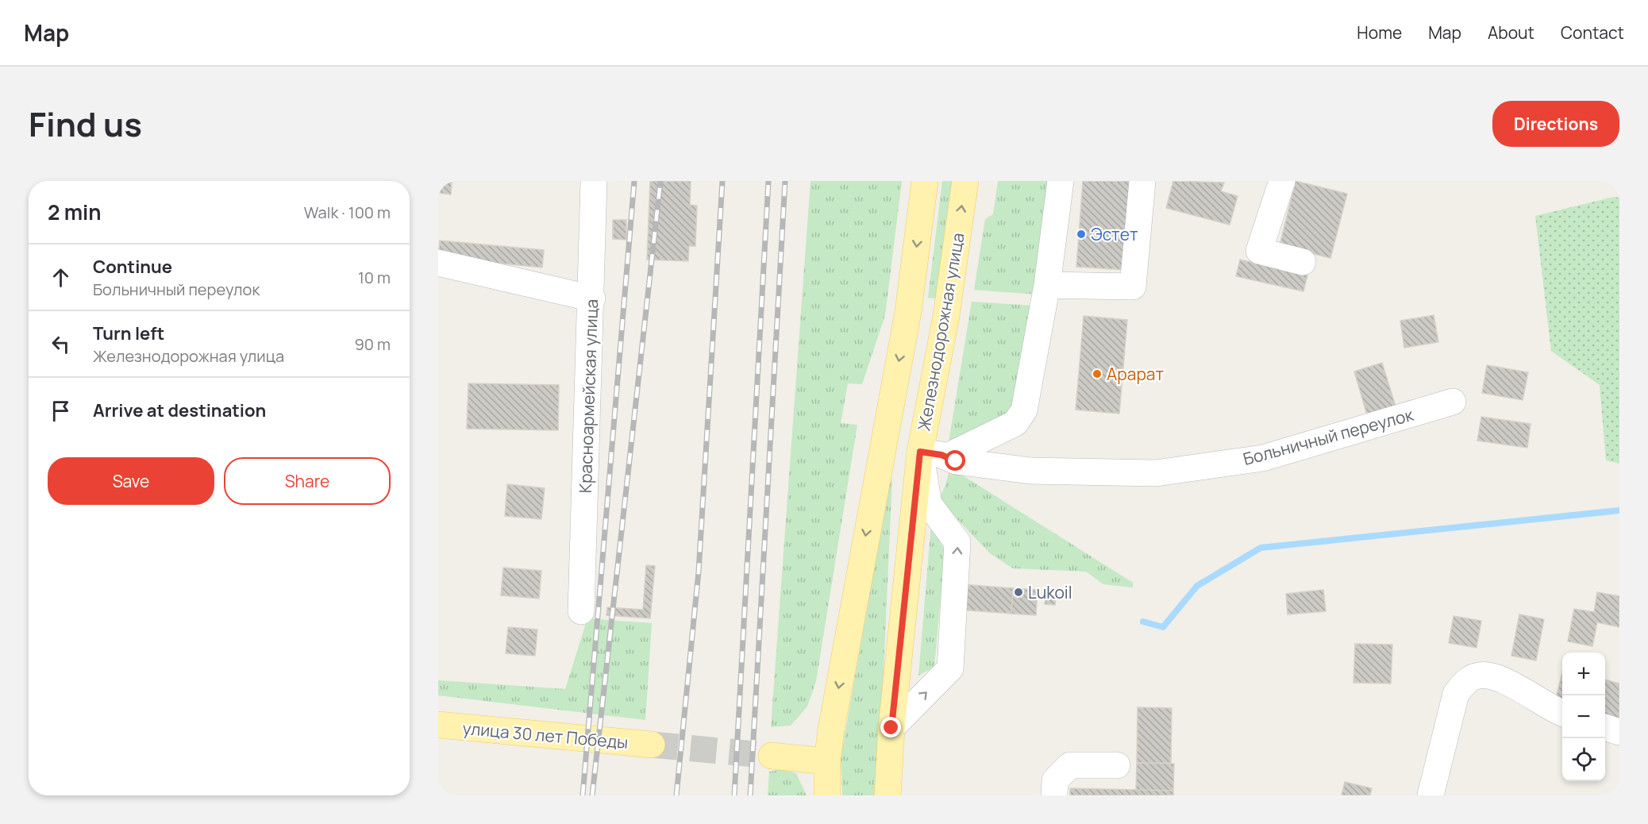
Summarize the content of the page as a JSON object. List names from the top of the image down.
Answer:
{
  "streets": {
    "main road": ["Железнодорожная улица", "улица 30 лет Победы"],
    "street": ["Красноармейская улица", "Больничный переулок"]
  },
  "crossings": [
    ["Железнодорожная улица", "Больничный переулок"]
  ],
  "places": ["Эстет", "Арарат", "Lukoil"],
  "page": {
    "header": "Map",
    "nav": [
      "Home",
      "Map",
      "About",
      "Contact"
    ],
    "title": "Find us",
    "buttons": [
      "Directions",
      ["Save", "Share"]
    ],
    "heading": ["2 min", "Walk · 100 m"],
    "list": [
      ["Continue", "Больничный переулок", "10 m"],
      ["Turn left", "Железнодорожная улица", "90 m"],
      "Arrive at destination"
    ],
    "map_buttons": ["+", "−"]
  }
}
